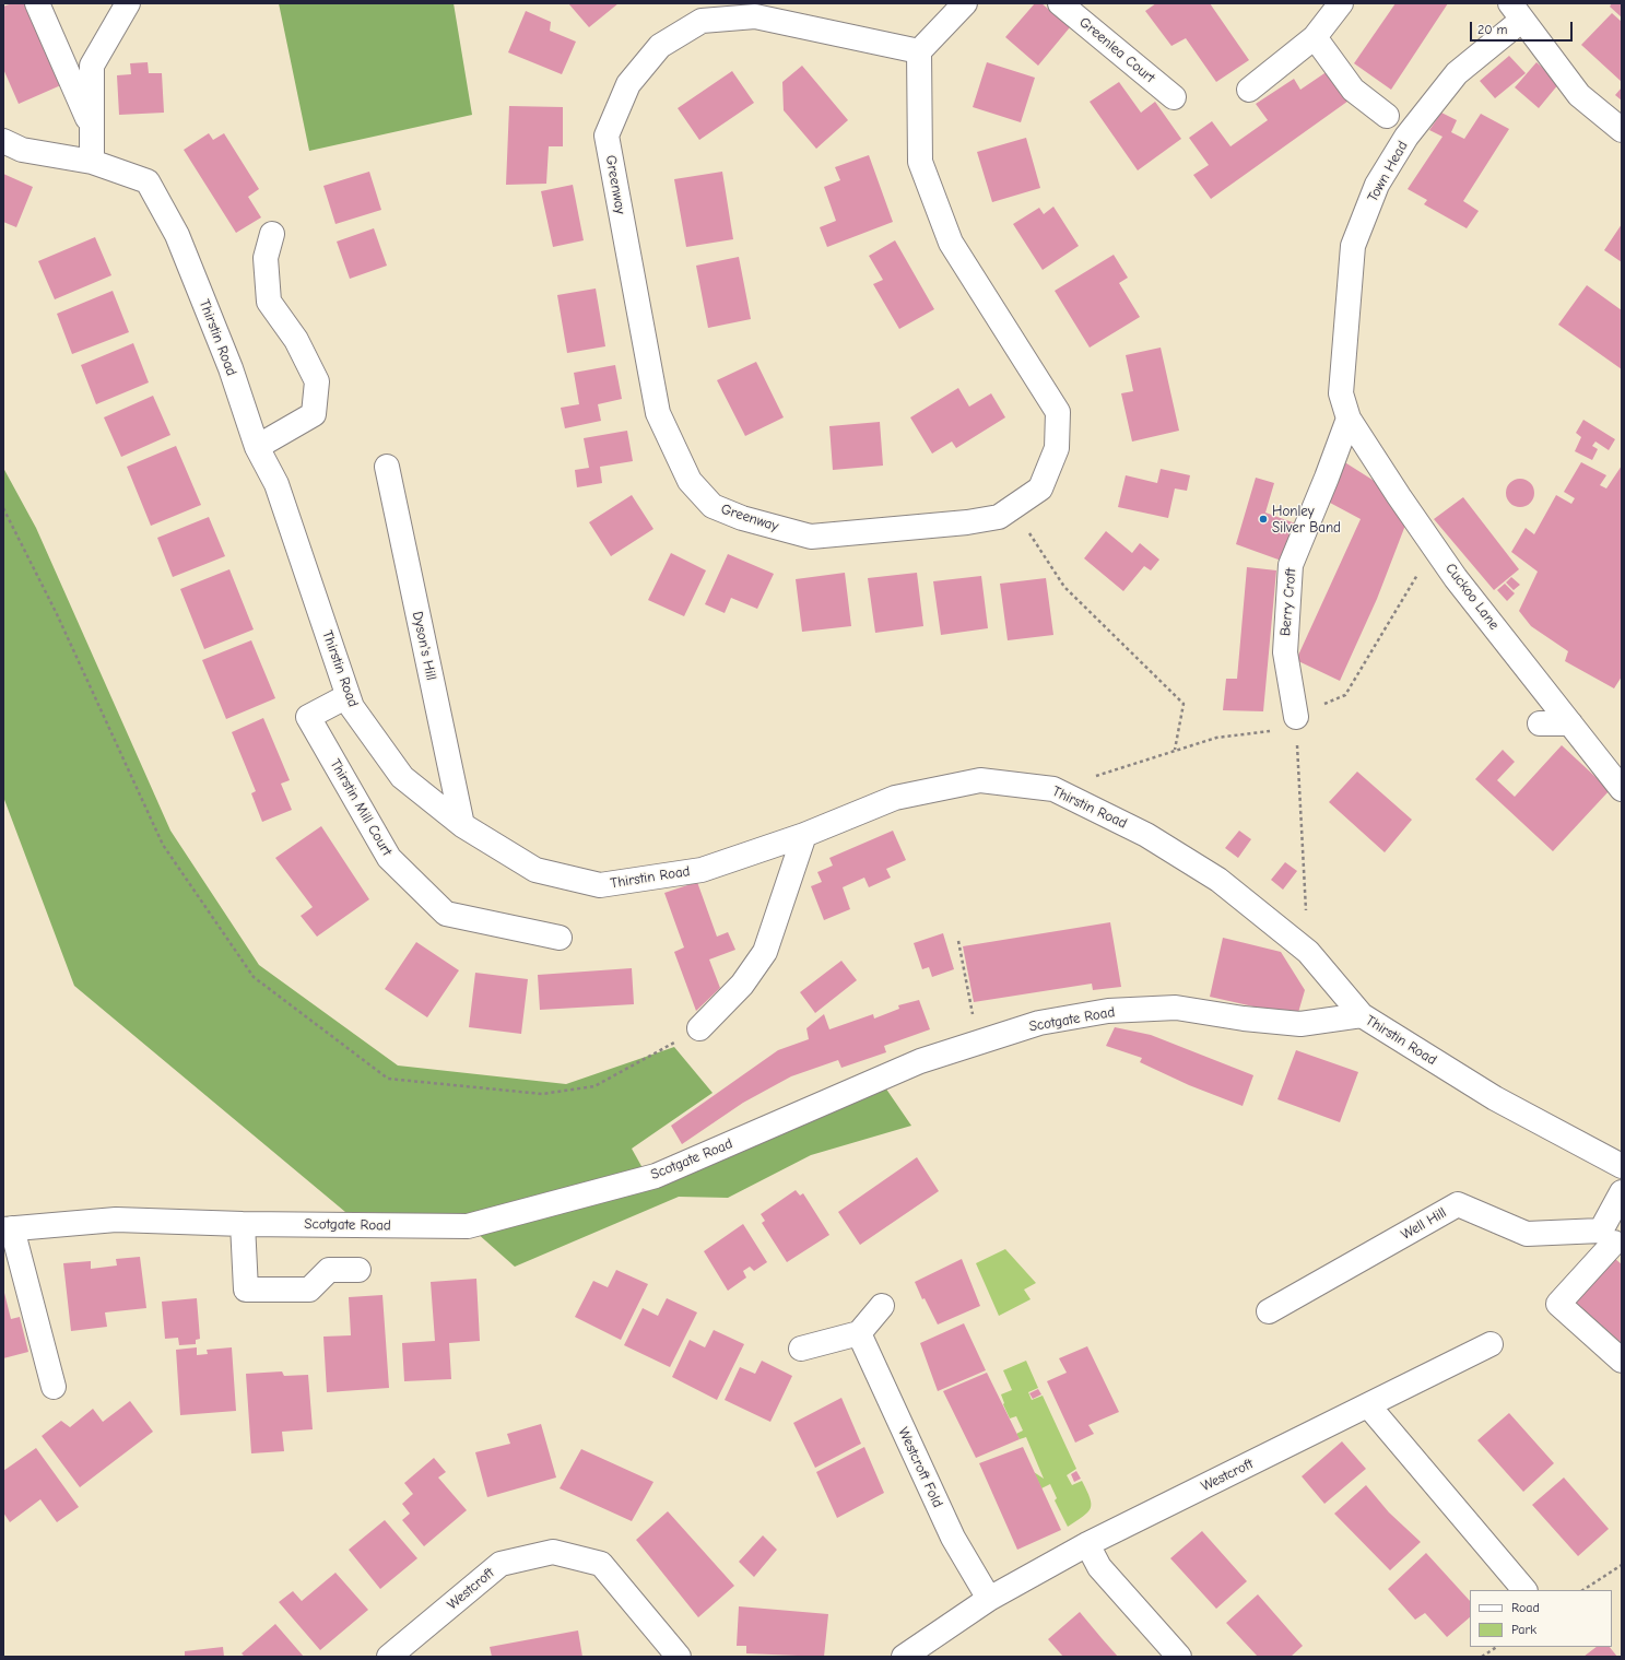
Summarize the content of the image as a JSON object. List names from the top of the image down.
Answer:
{
  "streets": {
    "street": [
      "Greenlea Court",
      "Town Head",
      "Greenway",
      "Thirstin Road",
      "Cuckoo Lane",
      "Berry Croft",
      "Dyson's Hill",
      "Thirstin Mill Court",
      "Scotgate Road",
      "Well Hill",
      "Westcroft Fold",
      "Westcroft"
    ]
  },
  "crossings": [
    ["Town Head", "Cuckoo Lane"],
    ["Thirstin Road", "Dyson's Hill"],
    ["Thirstin Road", "Thirstin Mill Court"],
    ["Thirstin Road", "Scotgate Road"],
    ["Cuckoo Lane", "Berry Croft"],
    ["Westcroft Fold", "Westcroft"]
  ],
  "places": ["Honley Silver Band"],
  "legend": ["Road", "Park"],
  "scale_bar": "20 m"
}
